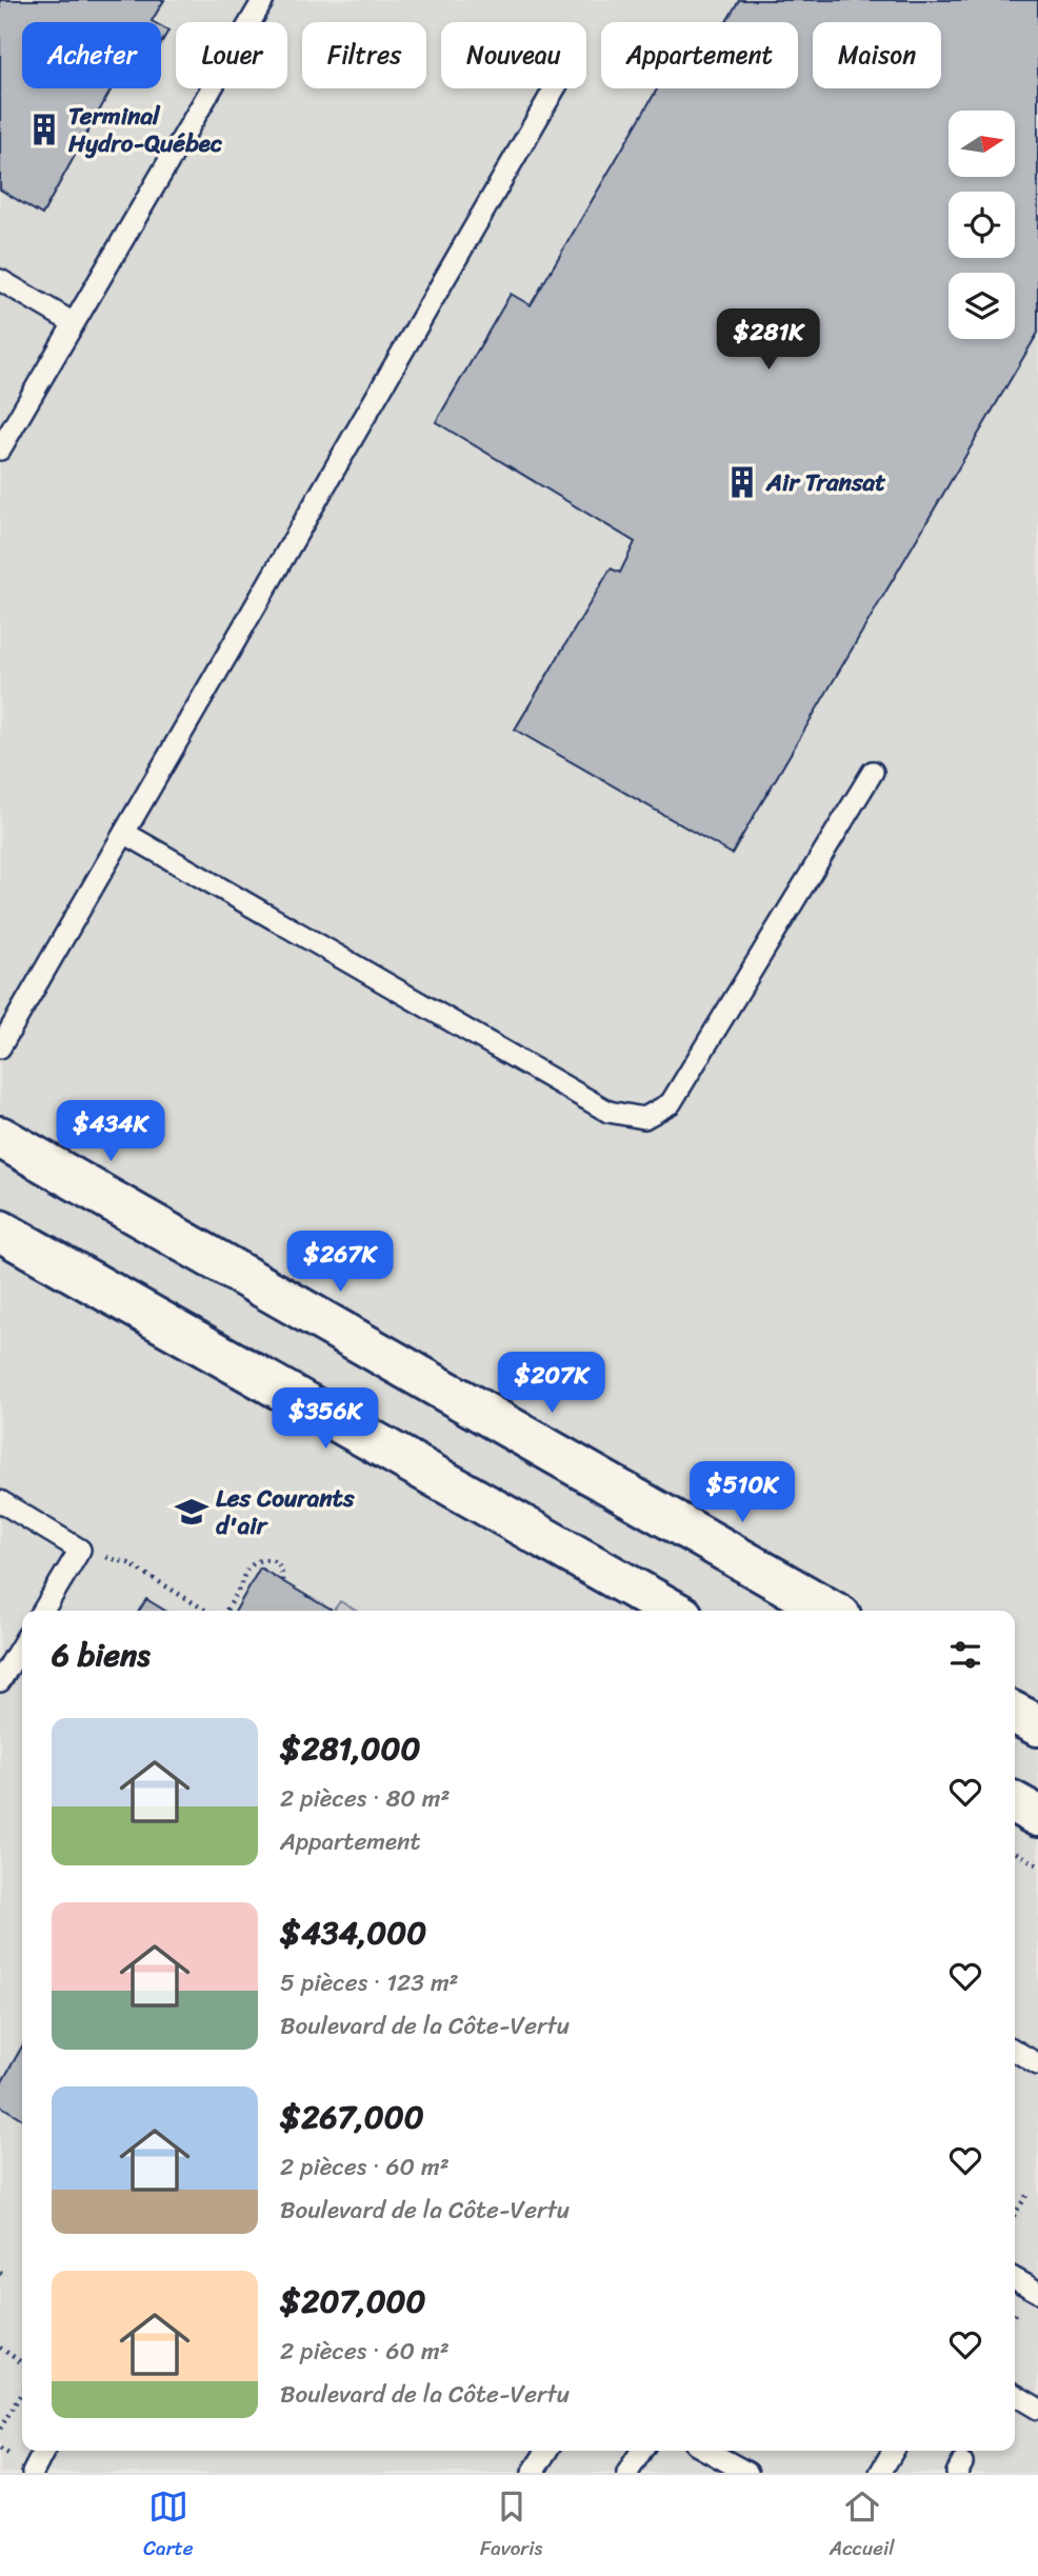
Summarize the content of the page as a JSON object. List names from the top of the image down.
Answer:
{
  "places": {
    "building": ["Terminal Hydro-Québec", "Air Transat"],
    "school or university": ["Les Courants d'air"]
  },
  "north": "right",
  "page": {
    "chip": [
      "Acheter",
      "Louer",
      "Filtres",
      "Nouveau",
      "Appartement",
      "Maison"
    ],
    "price": [
      "$281K",
      "$434K",
      "$267K",
      "$207K",
      "$356K",
      "$510K"
    ],
    "heading": "6 biens",
    "list": [
      {
        "name": "$281,000",
        "note": "2 pièces · 80 m² · Appartement"
      },
      {
        "name": "$434,000",
        "note": "5 pièces · 123 m² · Boulevard de la Côte-Vertu"
      },
      {
        "name": "$267,000",
        "note": "2 pièces · 60 m² · Boulevard de la Côte-Vertu"
      },
      {
        "name": "$207,000",
        "note": "2 pièces · 60 m² · Boulevard de la Côte-Vertu"
      }
    ],
    "tabs": ["Carte", "Favoris", "Accueil"]
  }
}
